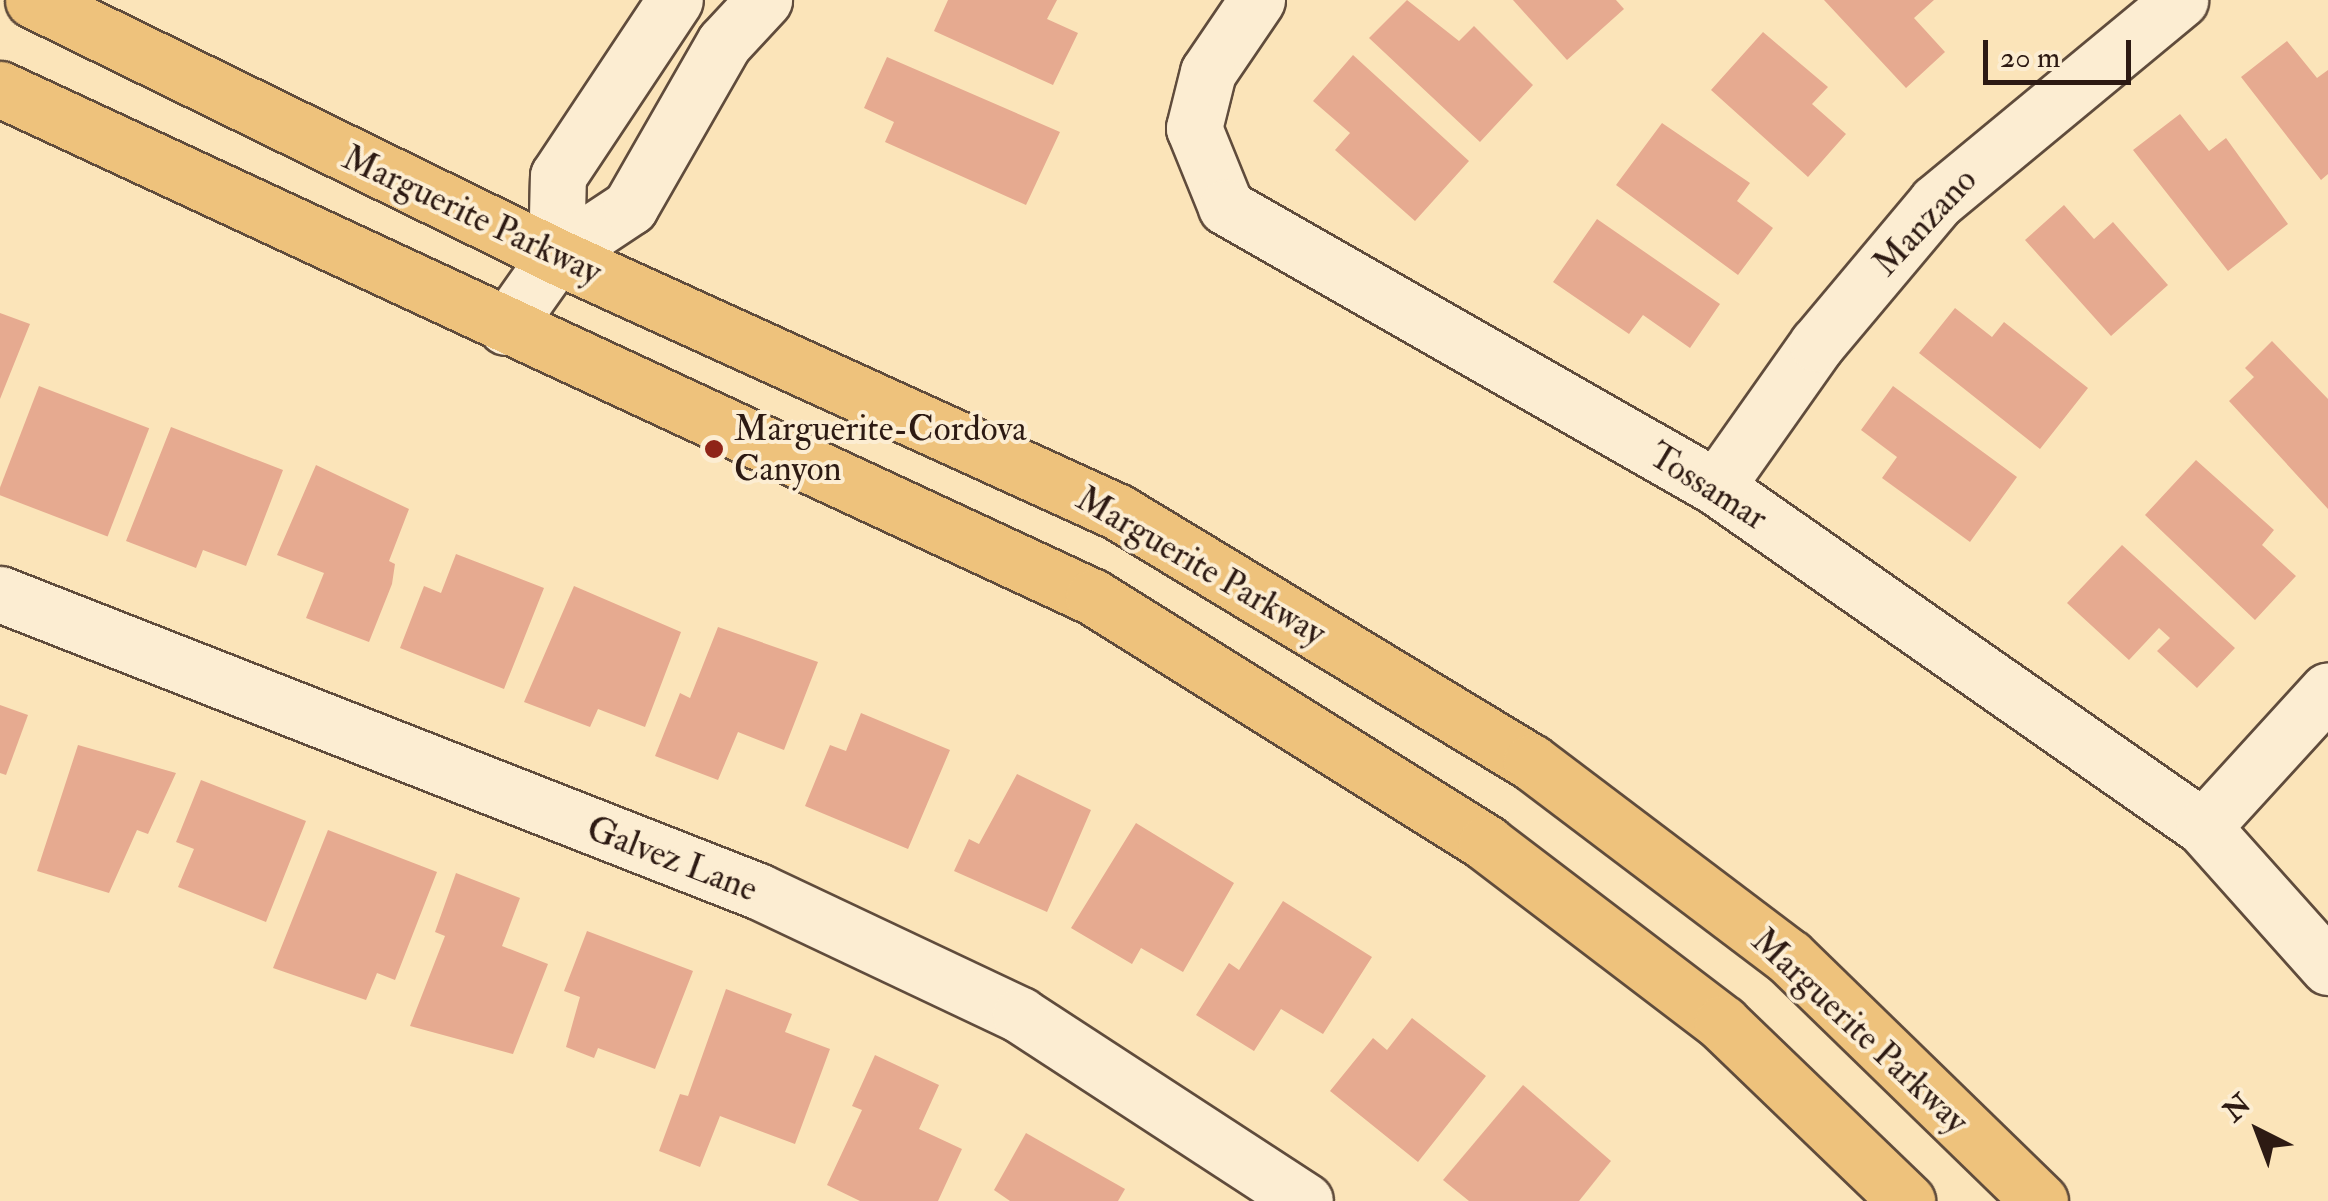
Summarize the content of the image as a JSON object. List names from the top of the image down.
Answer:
{
  "streets": {
    "main road": ["Marguerite Parkway"],
    "street": ["Manzano", "Tossamar", "Galvez Lane"]
  },
  "crossings": [
    ["Manzano", "Tossamar"]
  ],
  "places": ["Marguerite-Cordova Canyon"],
  "scale_bar": "20 m",
  "north": "top left"
}
